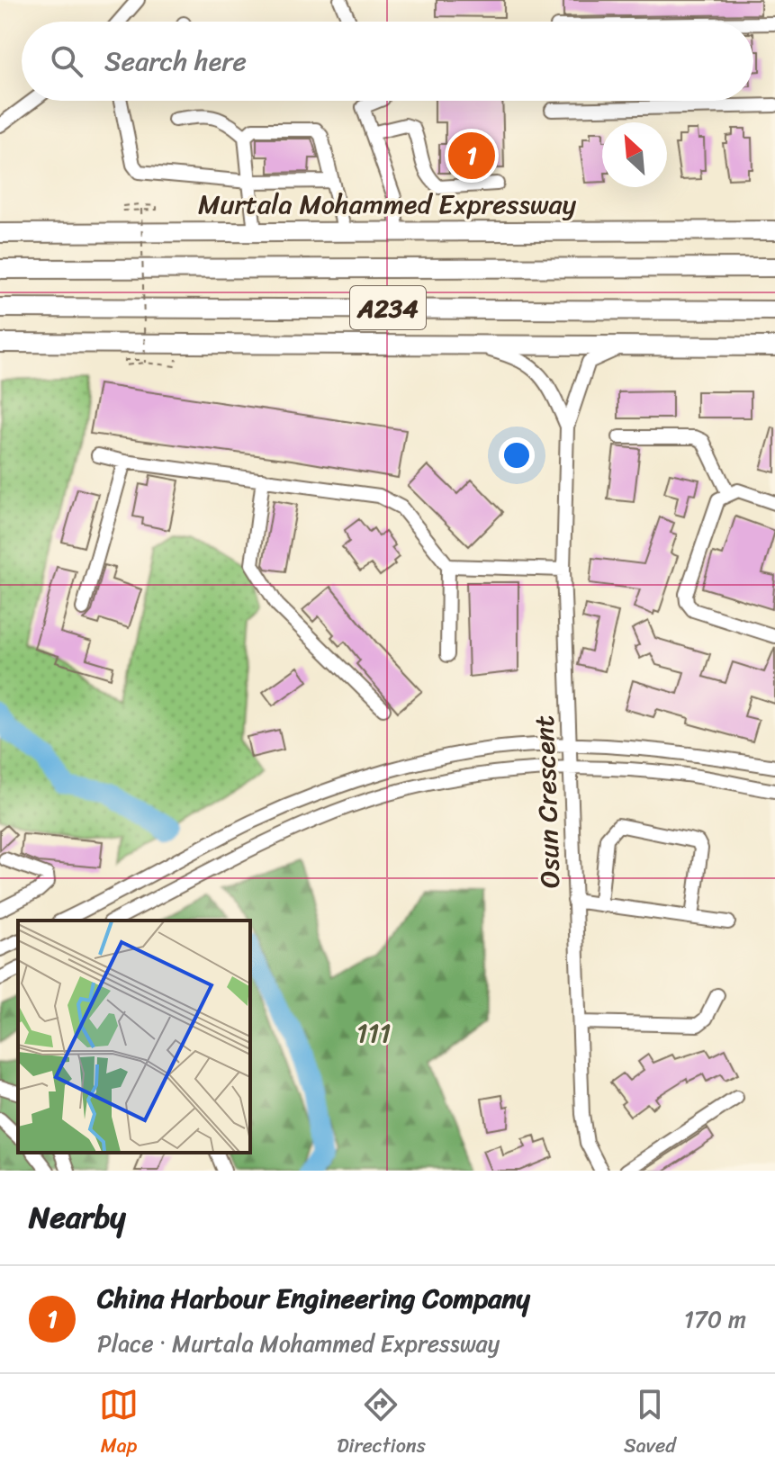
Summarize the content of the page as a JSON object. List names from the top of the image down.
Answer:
{
  "streets": {
    "highway": ["Murtala Mohammed Expressway", "A234"],
    "street": ["Osun Crescent"]
  },
  "parks": ["111"],
  "north": "top left",
  "page": {
    "search": "Search here",
    "pins": "1",
    "heading": "Nearby",
    "list": [
      {
        "mark": "1",
        "name": "China Harbour Engineering Company",
        "note": "Place · Murtala Mohammed Expressway",
        "value": "170 m"
      }
    ],
    "nav": ["Map", "Directions", "Saved"]
  }
}
